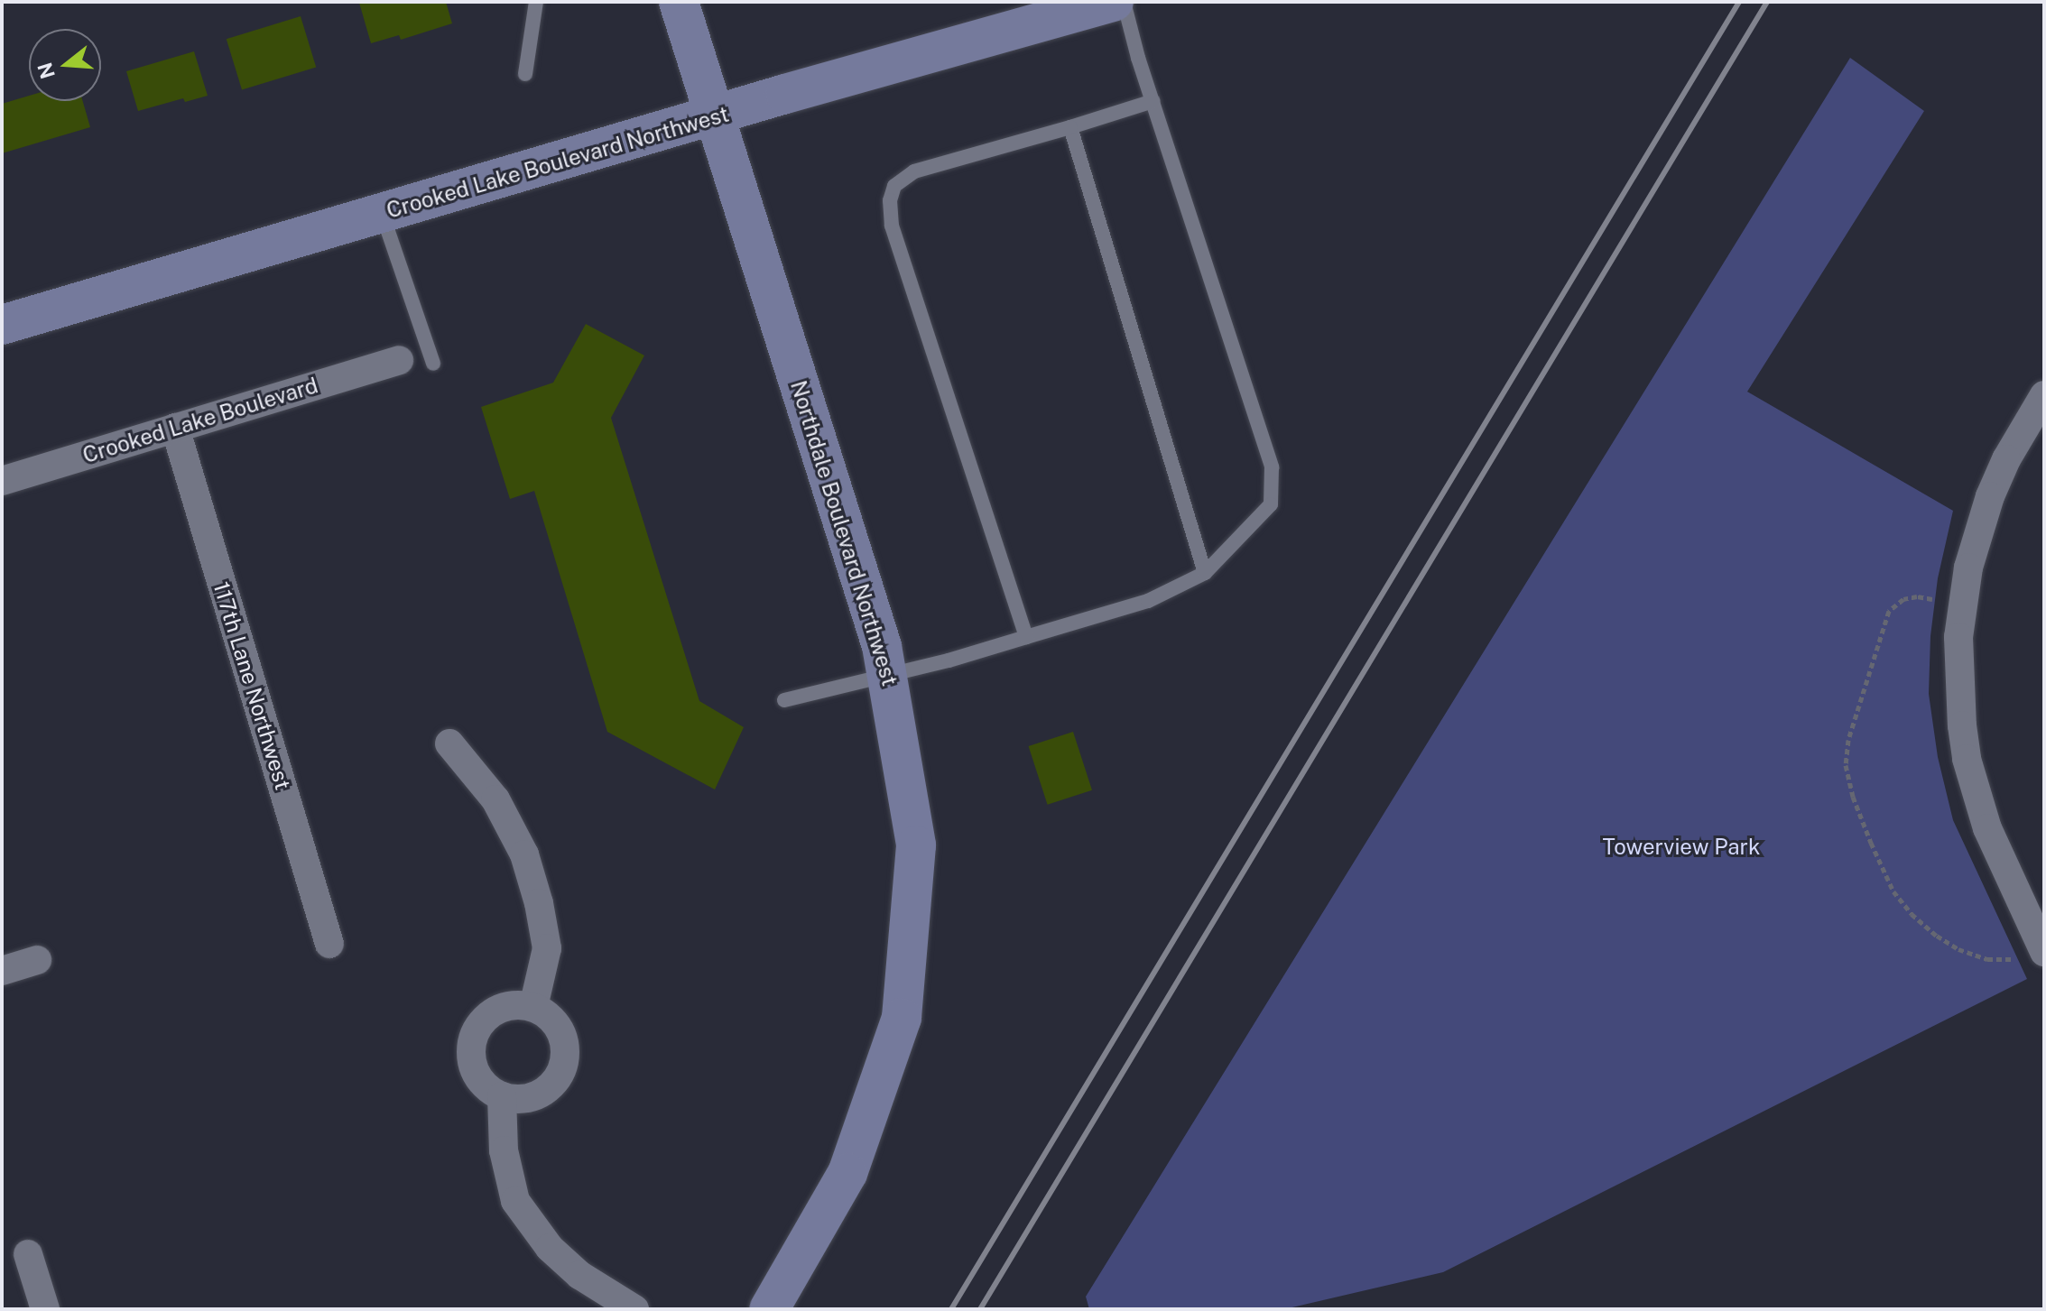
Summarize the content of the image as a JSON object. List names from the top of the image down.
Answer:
{
  "streets": {
    "street": [
      "Crooked Lake Boulevard Northwest",
      "Crooked Lake Boulevard",
      "Northdale Boulevard Northwest",
      "117th Lane Northwest"
    ]
  },
  "crossings": [
    ["Crooked Lake Boulevard Northwest", "Northdale Boulevard Northwest"],
    ["Crooked Lake Boulevard", "117th Lane Northwest"]
  ],
  "parks": ["Towerview Park"],
  "north": "left"
}
